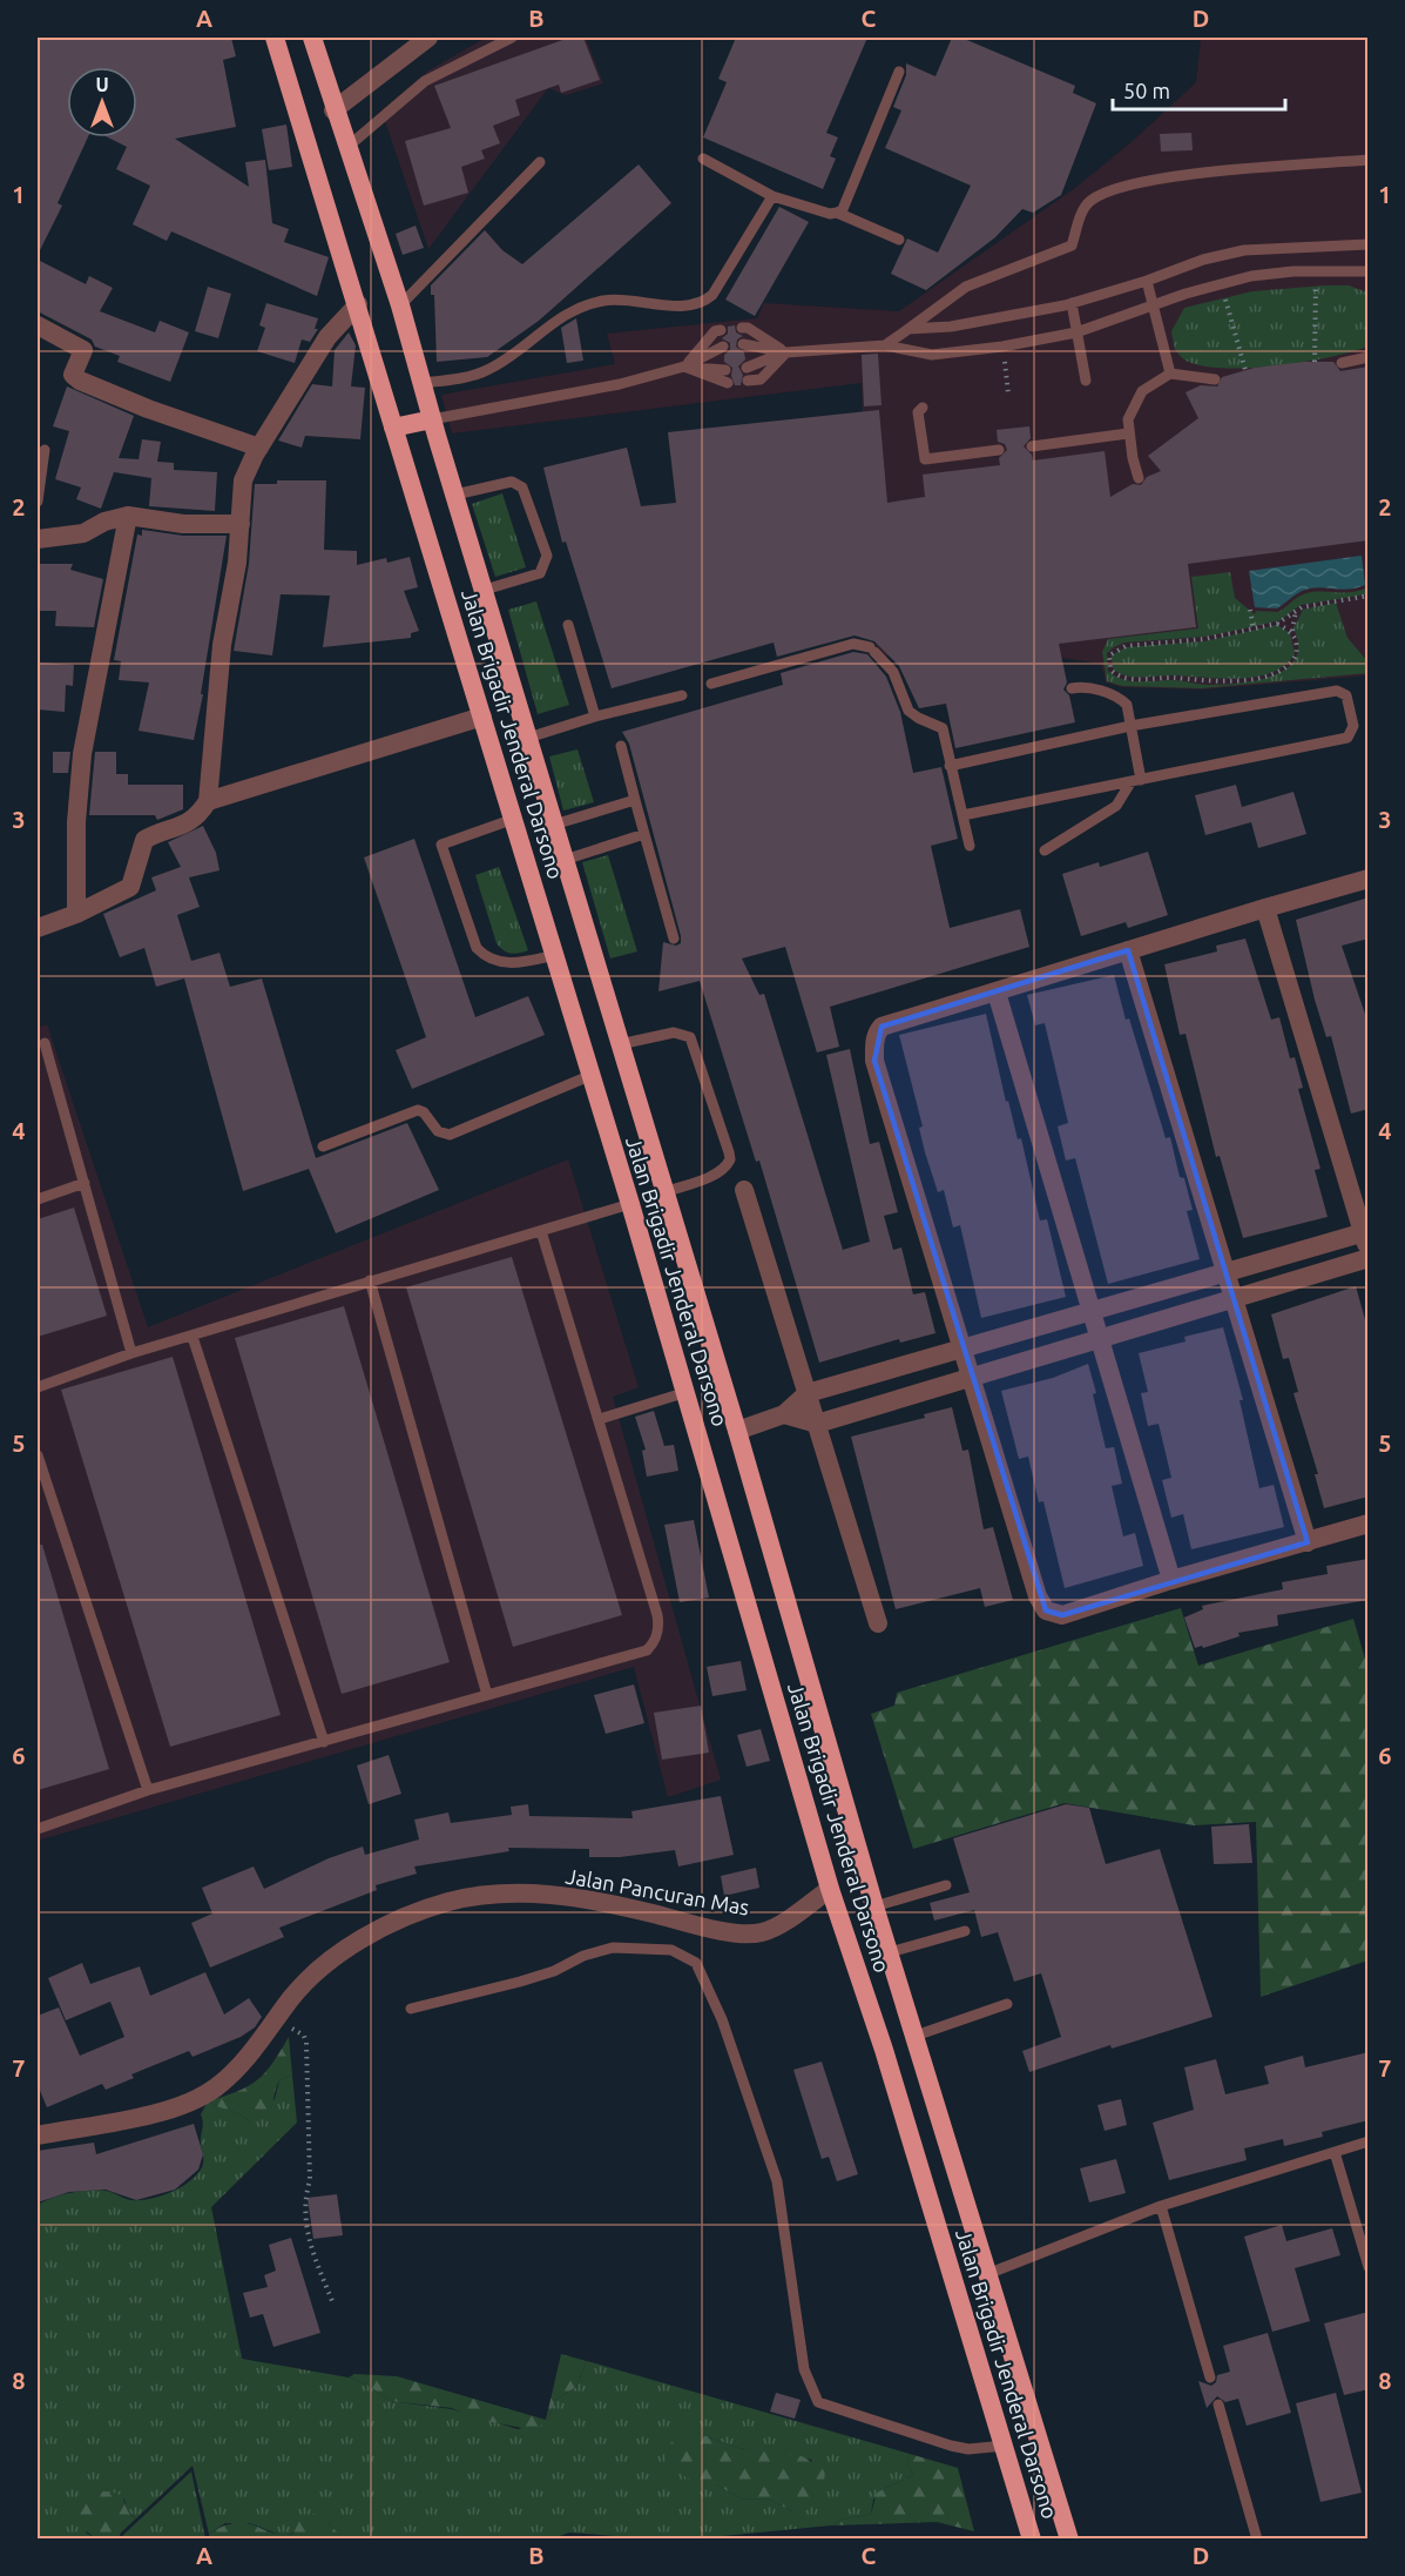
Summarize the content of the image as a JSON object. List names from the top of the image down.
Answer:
{
  "streets": {
    "highway": ["Jalan Brigadir Jenderal Darsono"],
    "street": ["Jalan Pancuran Mas"]
  },
  "crossings": [
    ["Jalan Brigadir Jenderal Darsono", "Jalan Pancuran Mas"]
  ],
  "scale_bar": "50 m",
  "north": "top",
  "grid": {
    "columns": [
      "A",
      "B",
      "C",
      "D"
    ],
    "rows": [
      "1",
      "2",
      "3",
      "4",
      "5",
      "6",
      "7",
      "8"
    ]
  }
}
